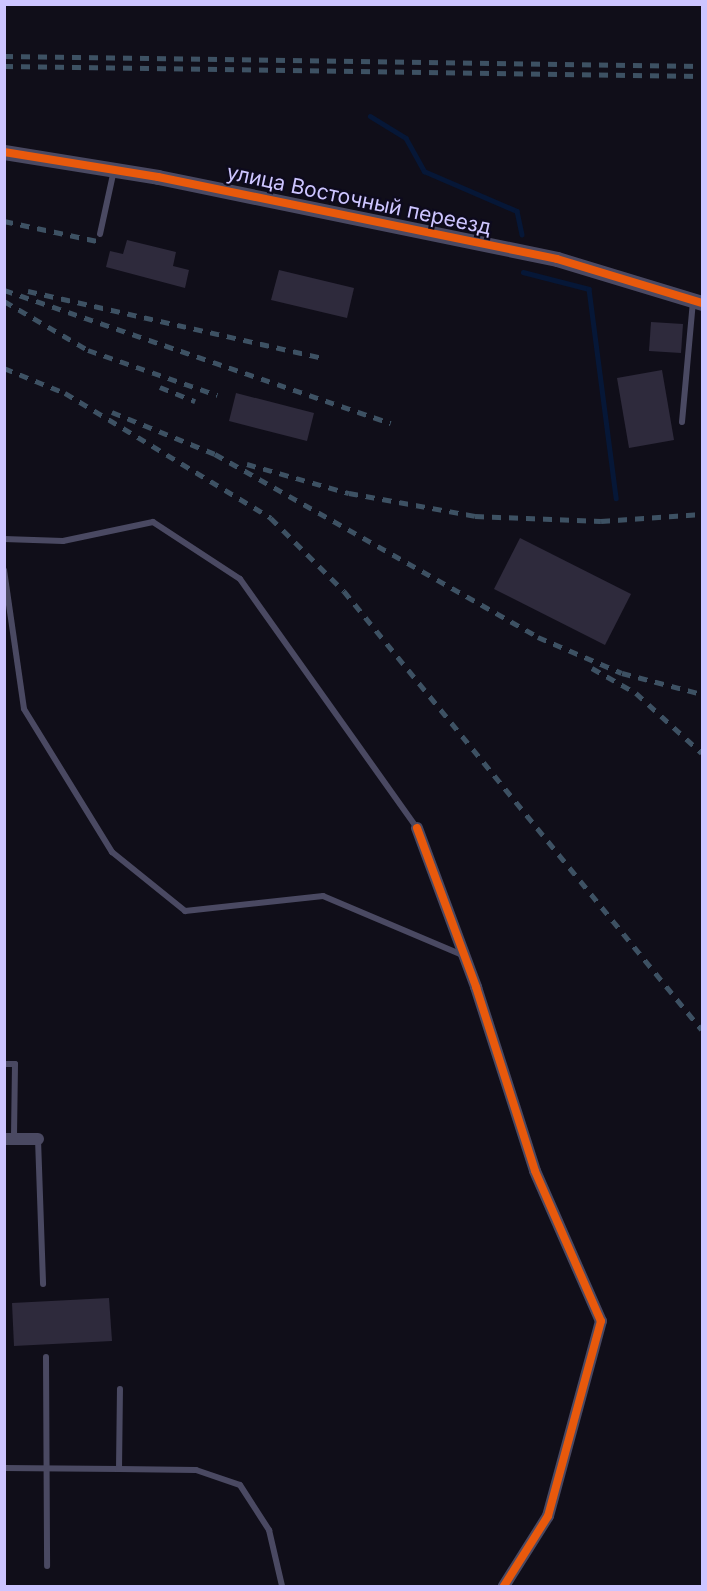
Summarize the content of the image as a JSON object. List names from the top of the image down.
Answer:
{
  "streets": {
    "street": ["улица Восточный переезд"]
  }
}
